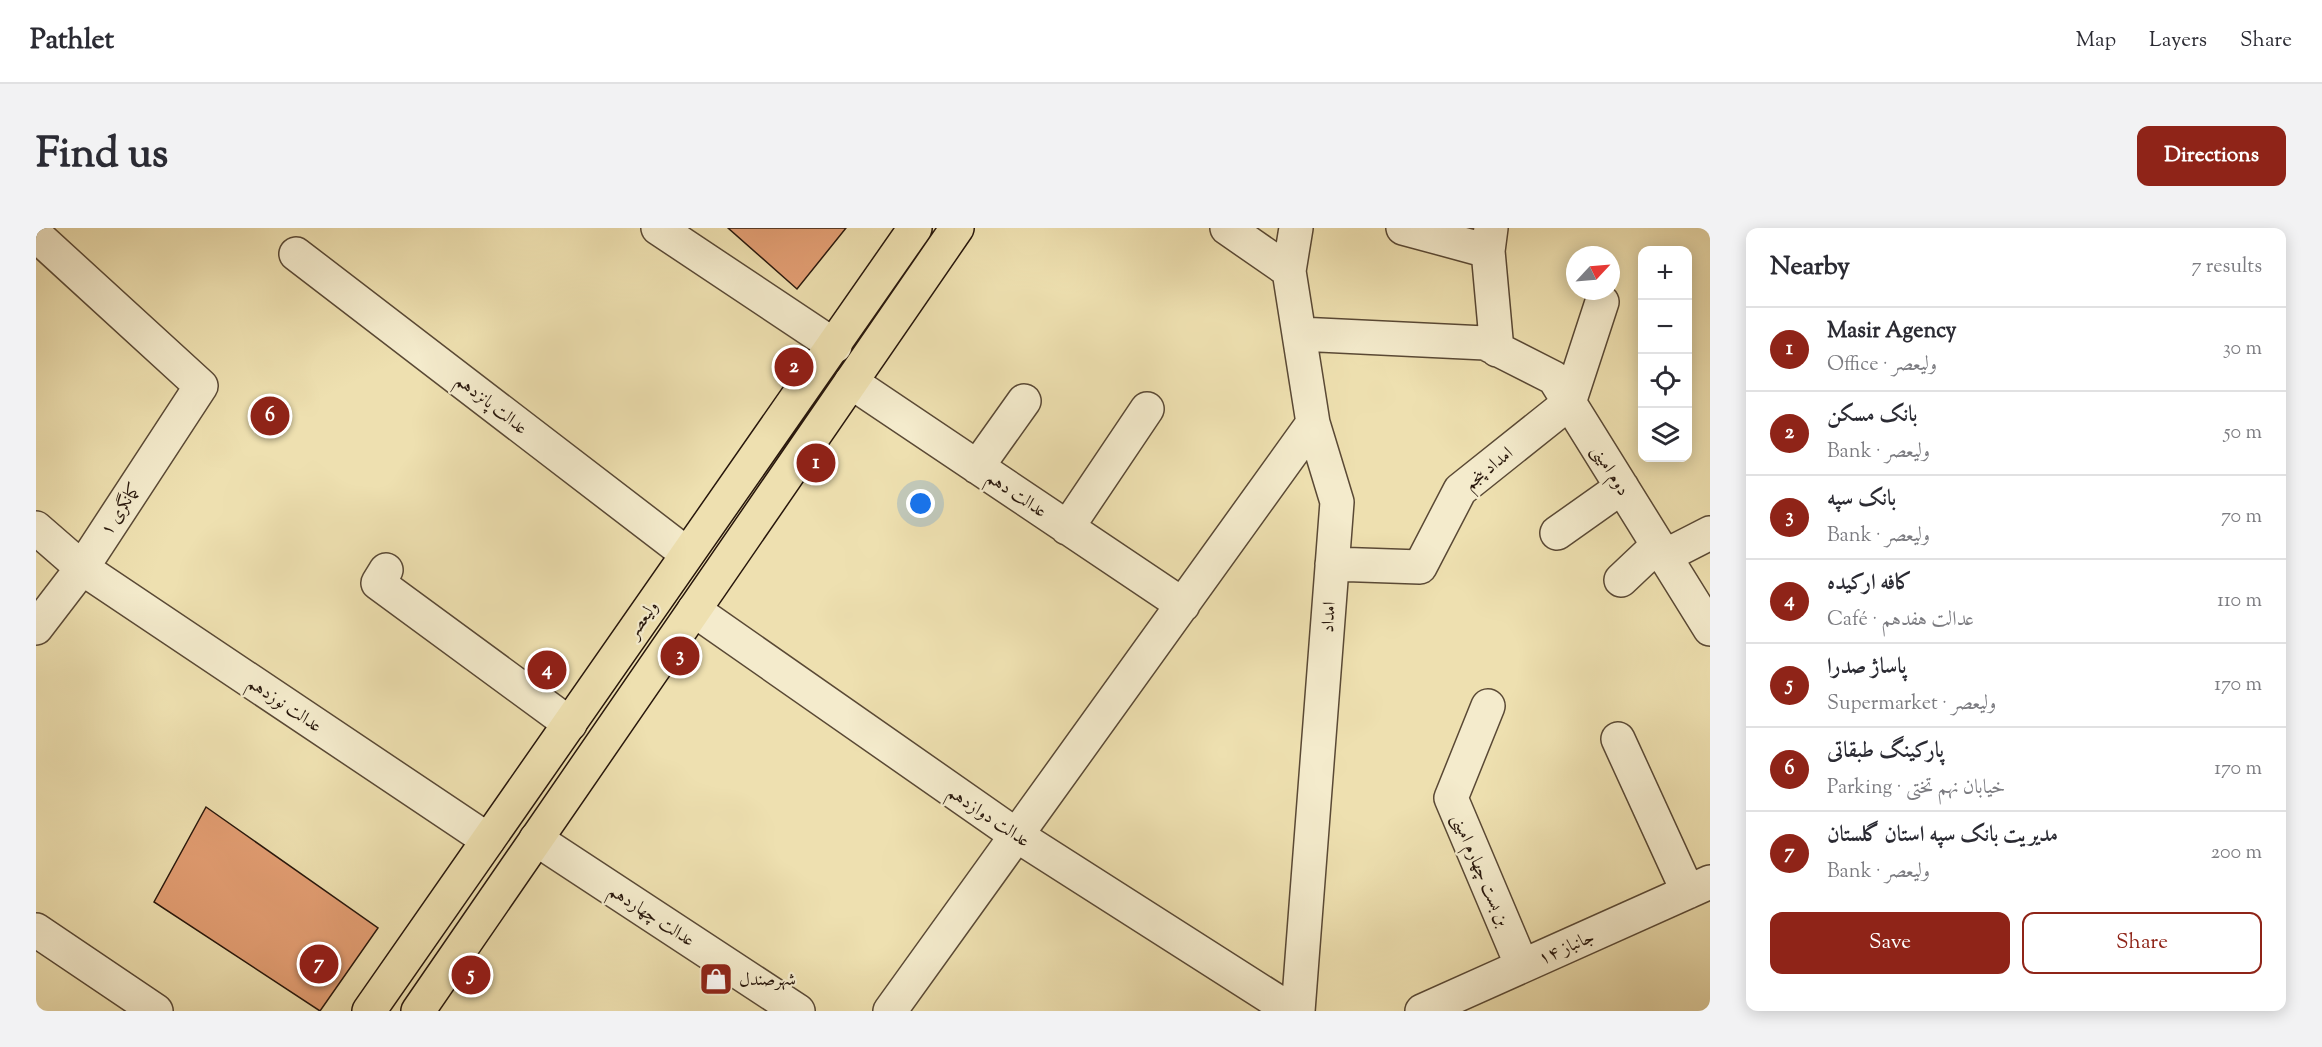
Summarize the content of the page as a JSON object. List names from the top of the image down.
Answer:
{
  "streets": {
    "main road": ["ولیعصر"],
    "street": [
      "عدالت پانزدهم",
      "امداد پنجم",
      "دوم امینی",
      "عدالت دهم",
      "۱ کمانگری",
      "امداد",
      "عدالت نوزدهم",
      "عدالت دوازدهم",
      "بن بست چهارم امینی",
      "عدالت چهاردهم",
      "جانباز ۱۴"
    ]
  },
  "crossings": [
    ["عدالت پانزدهم", "ولیعصر"],
    ["امداد پنجم", "دوم امینی"],
    ["امداد پنجم", "امداد"],
    ["عدالت دهم", "ولیعصر"],
    ["۱ کمانگری", "عدالت نوزدهم"],
    ["ولیعصر", "عدالت نوزدهم"],
    ["ولیعصر", "عدالت دوازدهم"],
    ["ولیعصر", "عدالت چهاردهم"],
    ["بن بست چهارم امینی", "جانباز ۱۴"]
  ],
  "places": {
    "shop": ["شهرصندل"]
  },
  "north": "top right",
  "page": {
    "header": "Pathlet",
    "nav": ["Map", "Layers", "Share"],
    "title": "Find us",
    "buttons": [
      "Directions",
      ["Save", "Share"]
    ],
    "heading": ["Nearby", "7 results"],
    "map_buttons": ["+", "−"],
    "list": [
      {
        "mark": "1",
        "name": "Masir Agency",
        "note": "Office · ولیعصر",
        "value": "30 m"
      },
      {
        "mark": "2",
        "name": "بانک مسکن",
        "note": "Bank · ولیعصر",
        "value": "50 m"
      },
      {
        "mark": "3",
        "name": "بانک سپه",
        "note": "Bank · ولیعصر",
        "value": "70 m"
      },
      {
        "mark": "4",
        "name": "کافه ارکیده",
        "note": "Café · عدالت هفدهم",
        "value": "110 m"
      },
      {
        "mark": "5",
        "name": "پاساژ صدرا",
        "note": "Supermarket · ولیعصر",
        "value": "170 m"
      },
      {
        "mark": "6",
        "name": "پارکینگ طبقاتی",
        "note": "Parking · خیابان نهم تختی",
        "value": "170 m"
      },
      {
        "mark": "7",
        "name": "مدیریت بانک سپه استان گلستان",
        "note": "Bank · ولیعصر",
        "value": "200 m"
      }
    ],
    "pins": [
      "2",
      "6",
      "1",
      "3",
      "4",
      "7",
      "5"
    ]
  }
}
